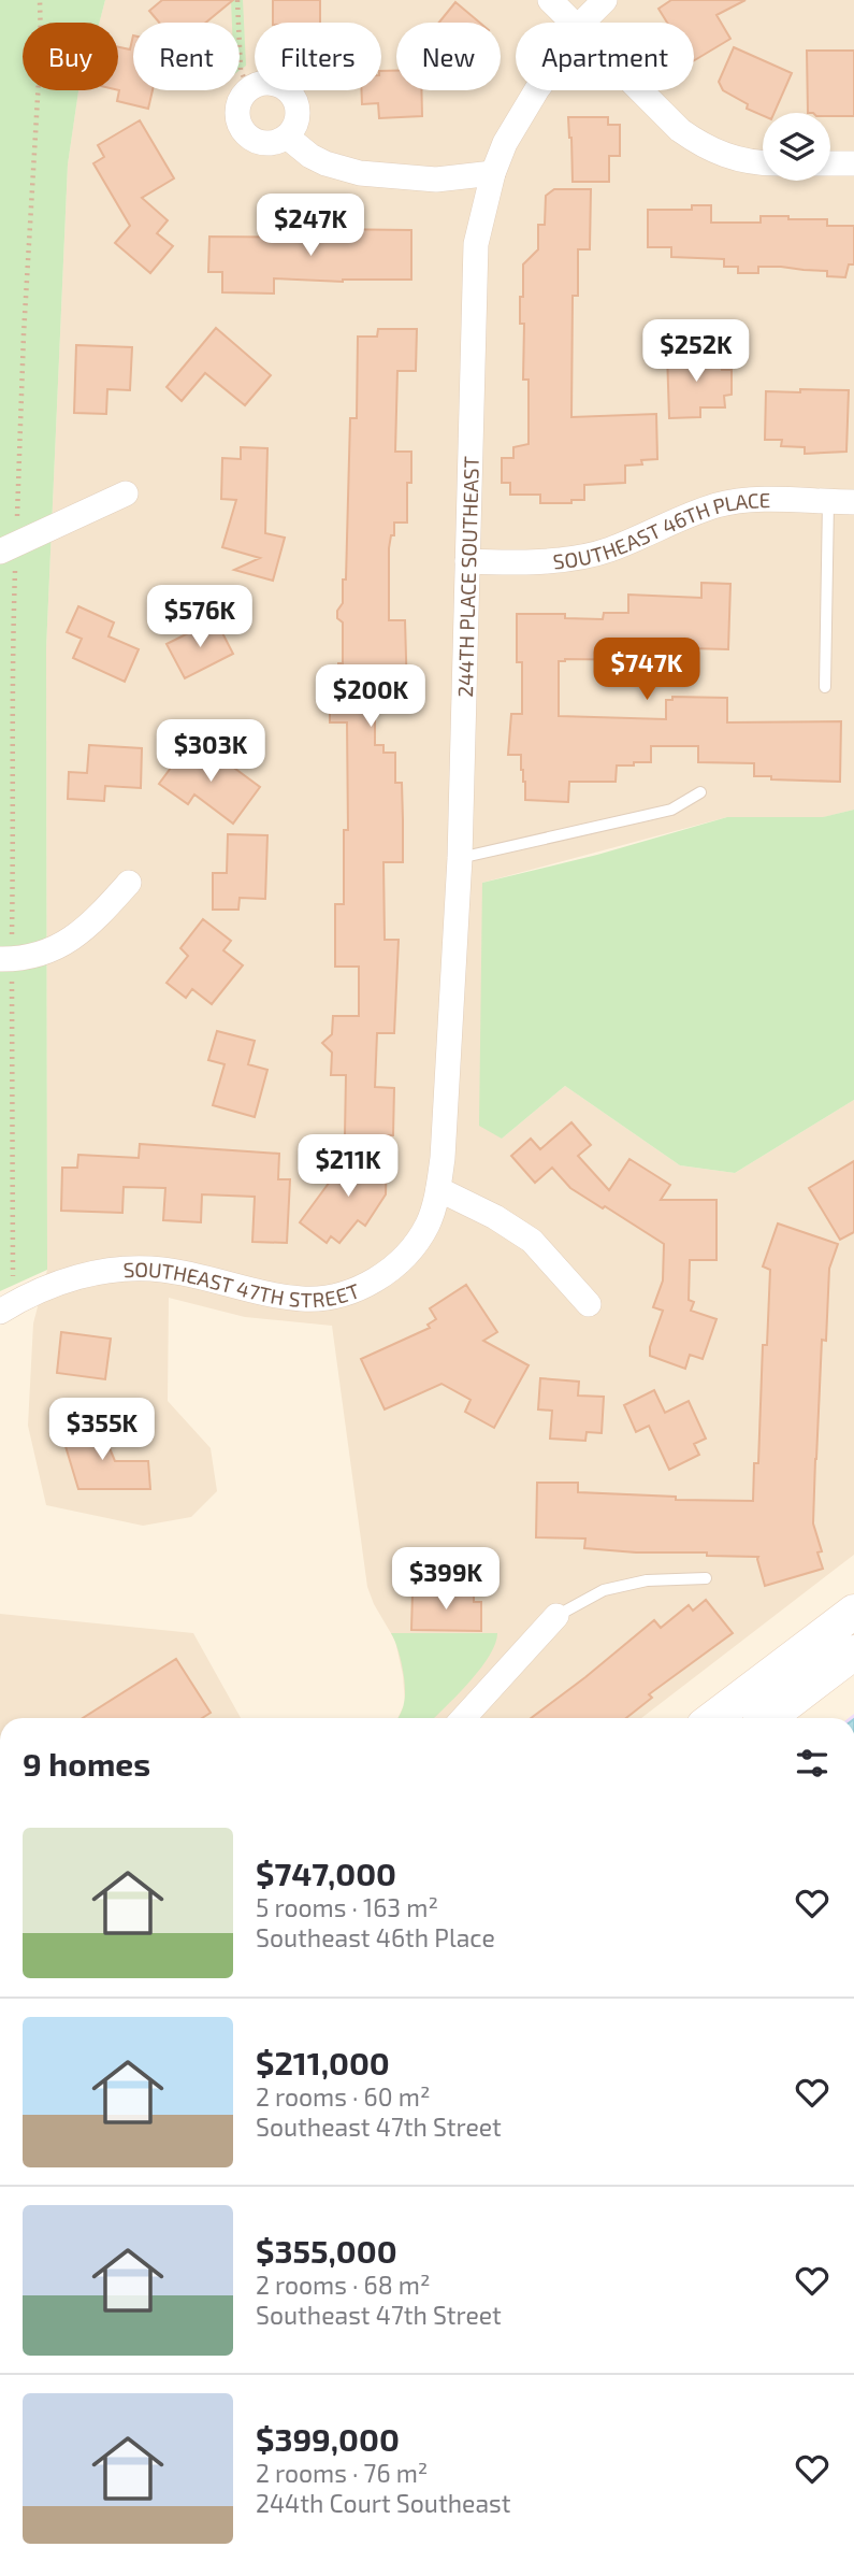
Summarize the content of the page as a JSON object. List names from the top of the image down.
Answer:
{
  "streets": {
    "street": ["SOUTHEAST 46TH PLACE", "244TH PLACE SOUTHEAST", "SOUTHEAST 47TH STREET"]
  },
  "crossings": [
    ["SOUTHEAST 46TH PLACE", "244TH PLACE SOUTHEAST"],
    ["244TH PLACE SOUTHEAST", "SOUTHEAST 47TH STREET"]
  ],
  "page": {
    "chip": [
      "Buy",
      "Rent",
      "Filters",
      "New",
      "Apartment"
    ],
    "price": [
      "$247K",
      "$252K",
      "$576K",
      "$747K",
      "$200K",
      "$303K",
      "$211K",
      "$355K",
      "$399K"
    ],
    "heading": "9 homes",
    "list": [
      {
        "name": "$747,000",
        "note": "5 rooms · 163 m² · Southeast 46th Place"
      },
      {
        "name": "$211,000",
        "note": "2 rooms · 60 m² · Southeast 47th Street"
      },
      {
        "name": "$355,000",
        "note": "2 rooms · 68 m² · Southeast 47th Street"
      },
      {
        "name": "$399,000",
        "note": "2 rooms · 76 m² · 244th Court Southeast"
      }
    ]
  }
}
